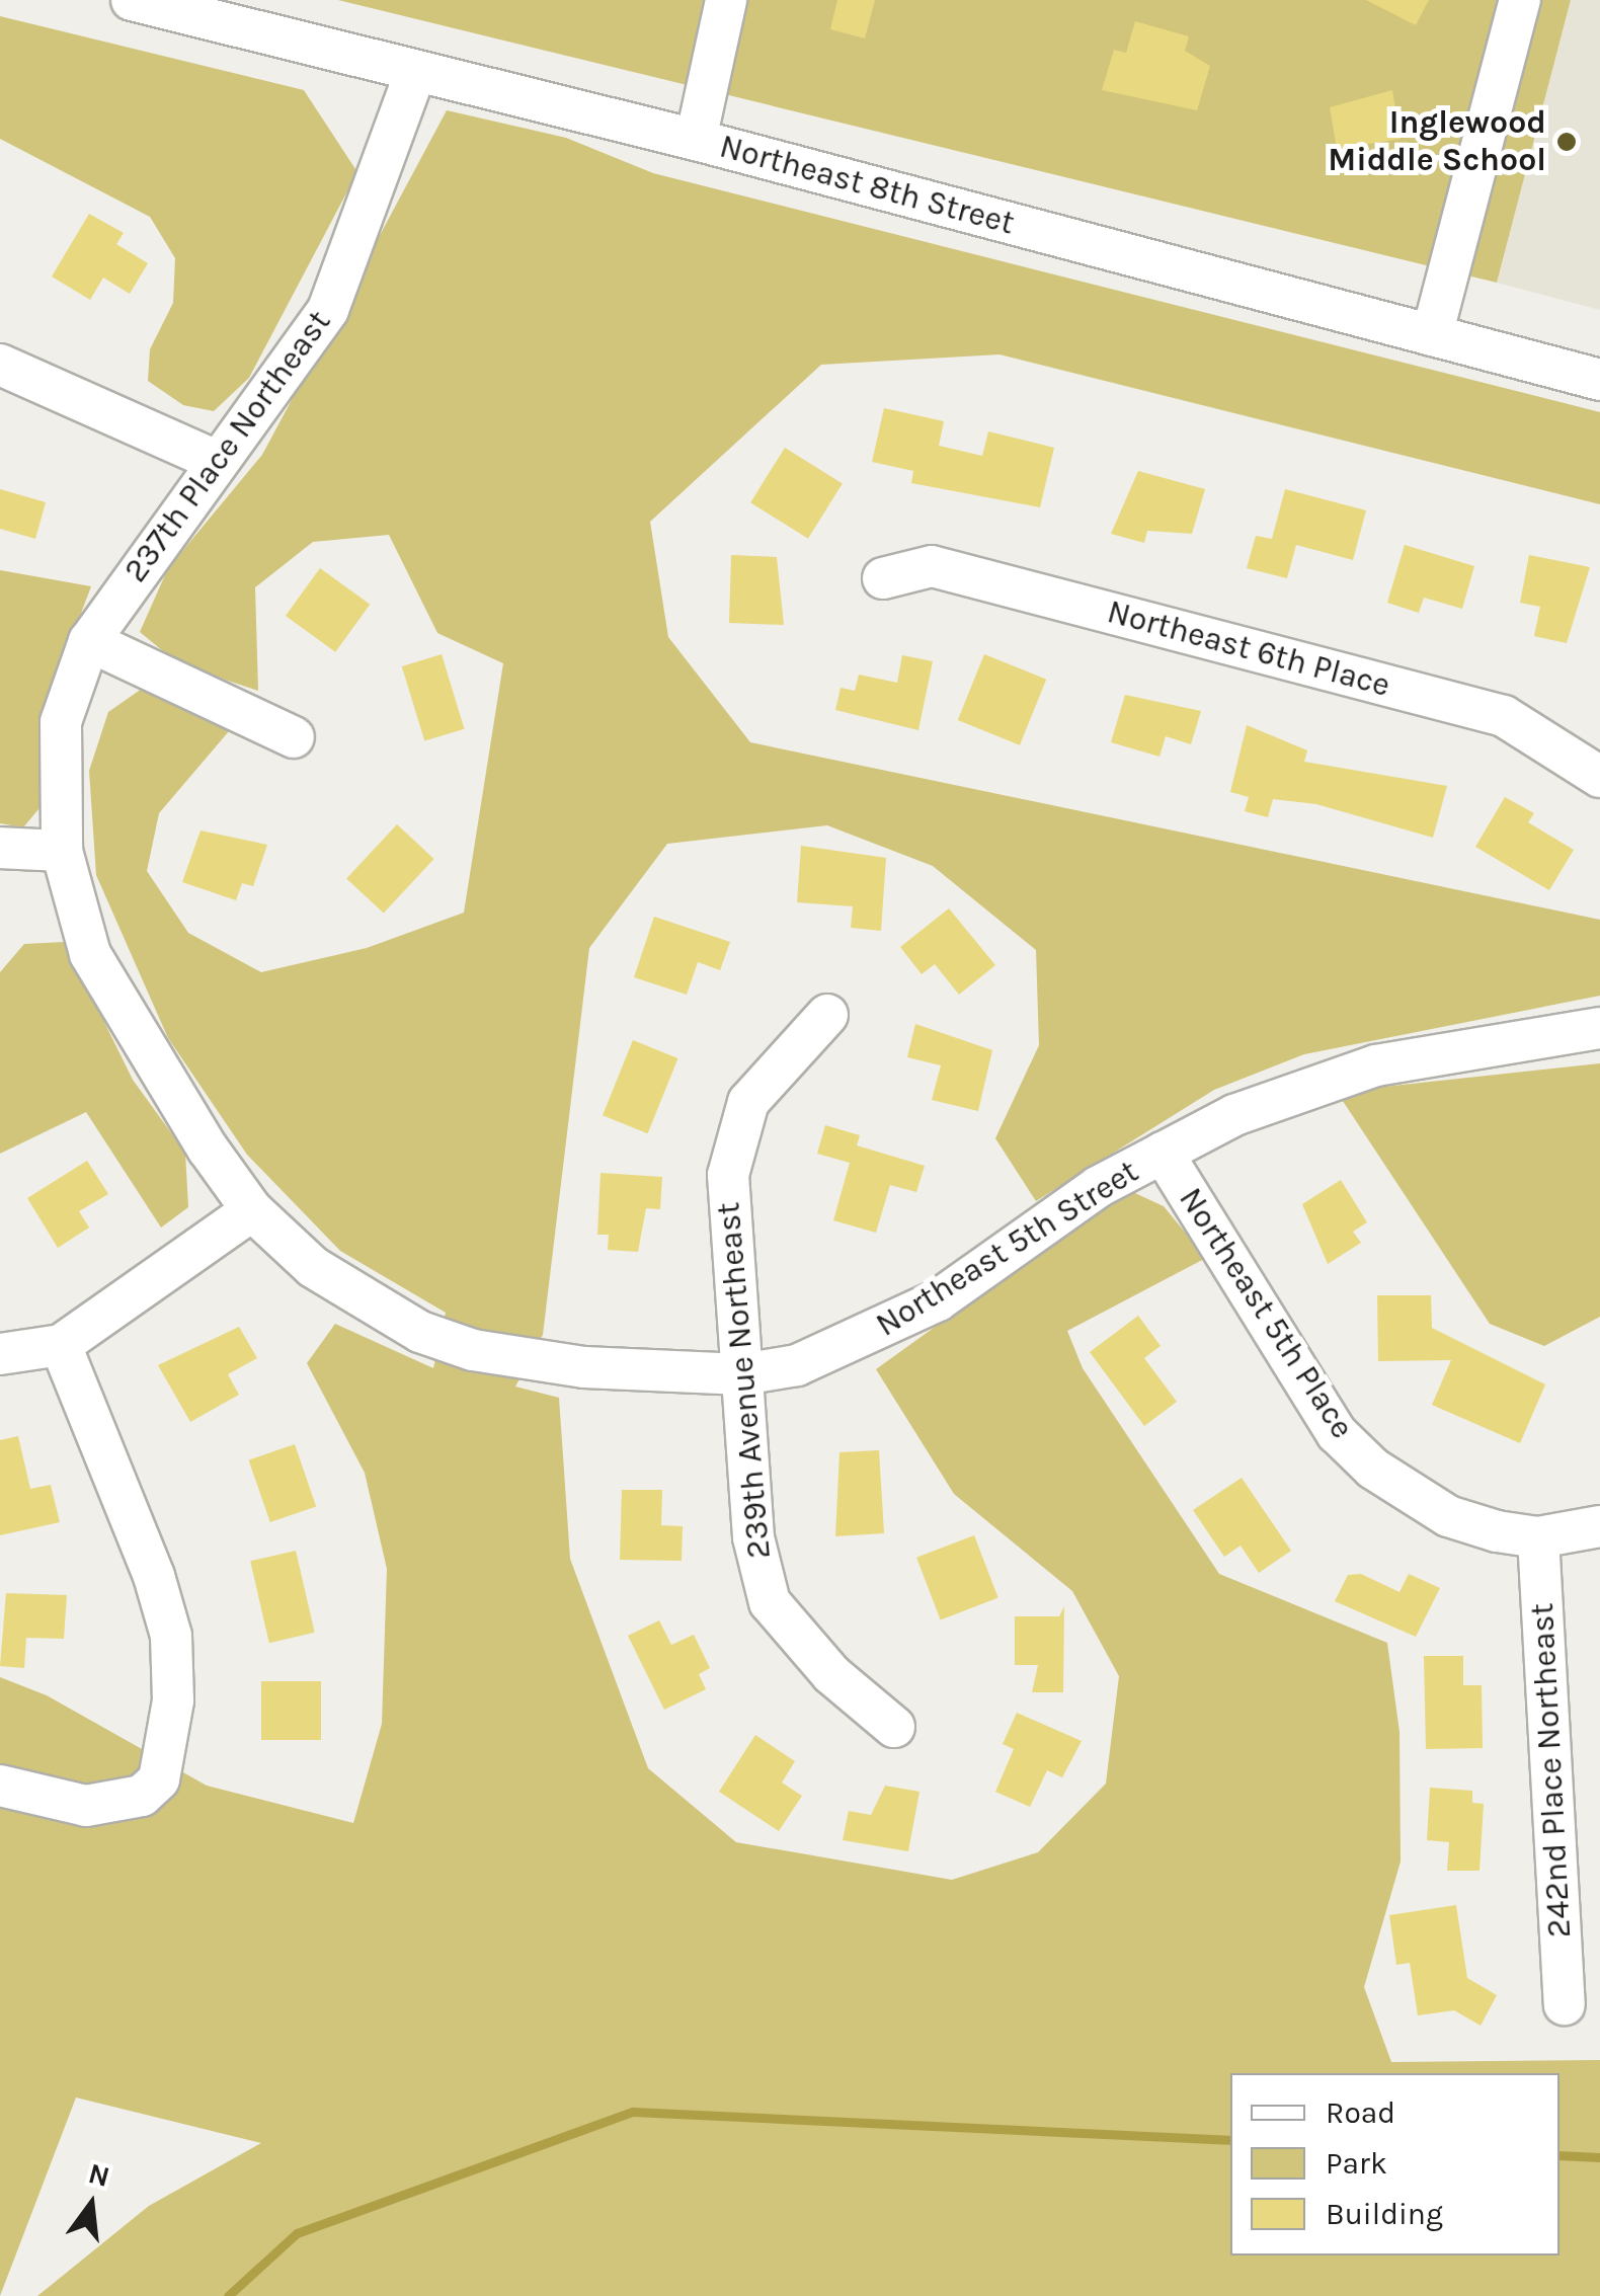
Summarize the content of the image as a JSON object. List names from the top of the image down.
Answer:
{
  "streets": {
    "street": [
      "Northeast 8th Street",
      "237th Place Northeast",
      "Northeast 6th Place",
      "Northeast 5th Street",
      "Northeast 5th Place",
      "239th Avenue Northeast",
      "242nd Place Northeast"
    ]
  },
  "crossings": [
    ["Northeast 8th Street", "237th Place Northeast"],
    ["237th Place Northeast", "Northeast 5th Street"],
    ["Northeast 5th Street", "Northeast 5th Place"],
    ["Northeast 5th Street", "239th Avenue Northeast"],
    ["Northeast 5th Place", "242nd Place Northeast"]
  ],
  "places": ["Inglewood Middle School"],
  "legend": ["Road", "Park", "Building"],
  "north": "top"
}
